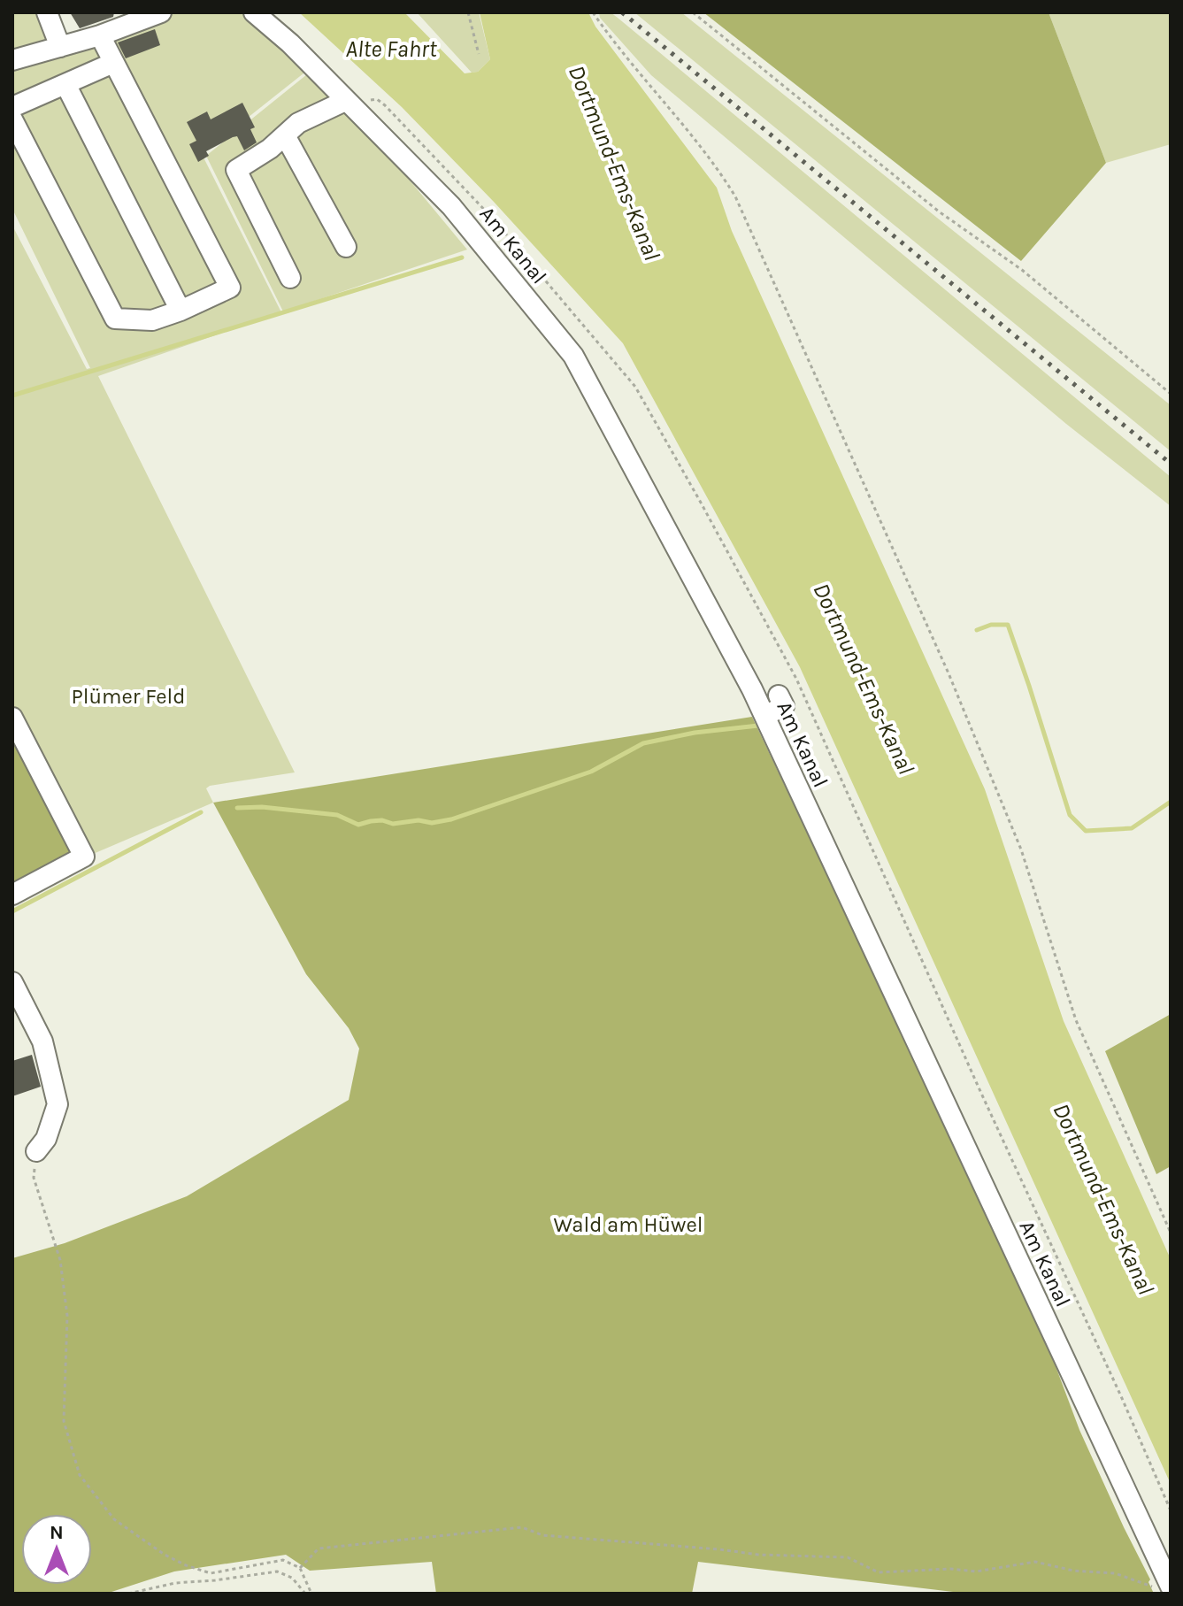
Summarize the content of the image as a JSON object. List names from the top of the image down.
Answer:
{
  "streets": {
    "street": ["Am Kanal"]
  },
  "water": ["Alte Fahrt", "Dortmund-Ems-Kanal"],
  "parks": ["Plümer Feld", "Wald am Hüwel"],
  "north": "top"
}
